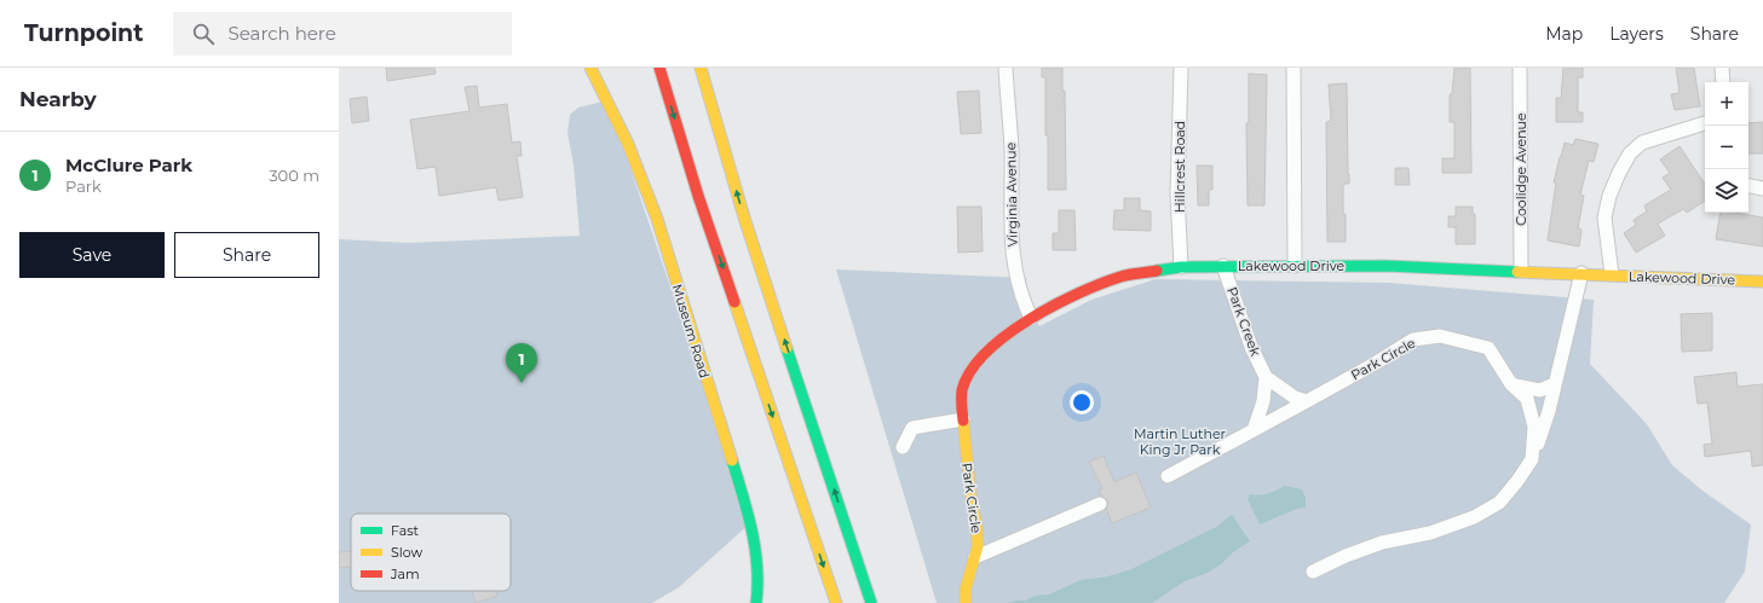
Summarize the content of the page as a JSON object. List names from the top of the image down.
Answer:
{
  "streets": {
    "main road": ["Lakewood Drive", "Museum Road", "Park Circle"],
    "street": [
      "Hillcrest Road",
      "Coolidge Avenue",
      "Virginia Avenue",
      "Park Creek"
    ]
  },
  "crossings": [
    ["Hillcrest Road", "Lakewood Drive"],
    ["Coolidge Avenue", "Lakewood Drive"],
    ["Virginia Avenue", "Lakewood Drive"],
    ["Lakewood Drive", "Park Creek"],
    ["Lakewood Drive", "Park Circle"]
  ],
  "parks": ["Martin Luther King Jr Park"],
  "legend": ["Fast", "Slow", "Jam"],
  "page": {
    "header": "Turnpoint",
    "search": "Search here",
    "nav": ["Map", "Layers", "Share"],
    "heading": "Nearby",
    "map_buttons": ["+", "−"],
    "list": [
      {
        "mark": "1",
        "name": "McClure Park",
        "note": "Park",
        "value": "300 m"
      }
    ],
    "buttons": ["Save", "Share"],
    "pins": "1"
  }
}
